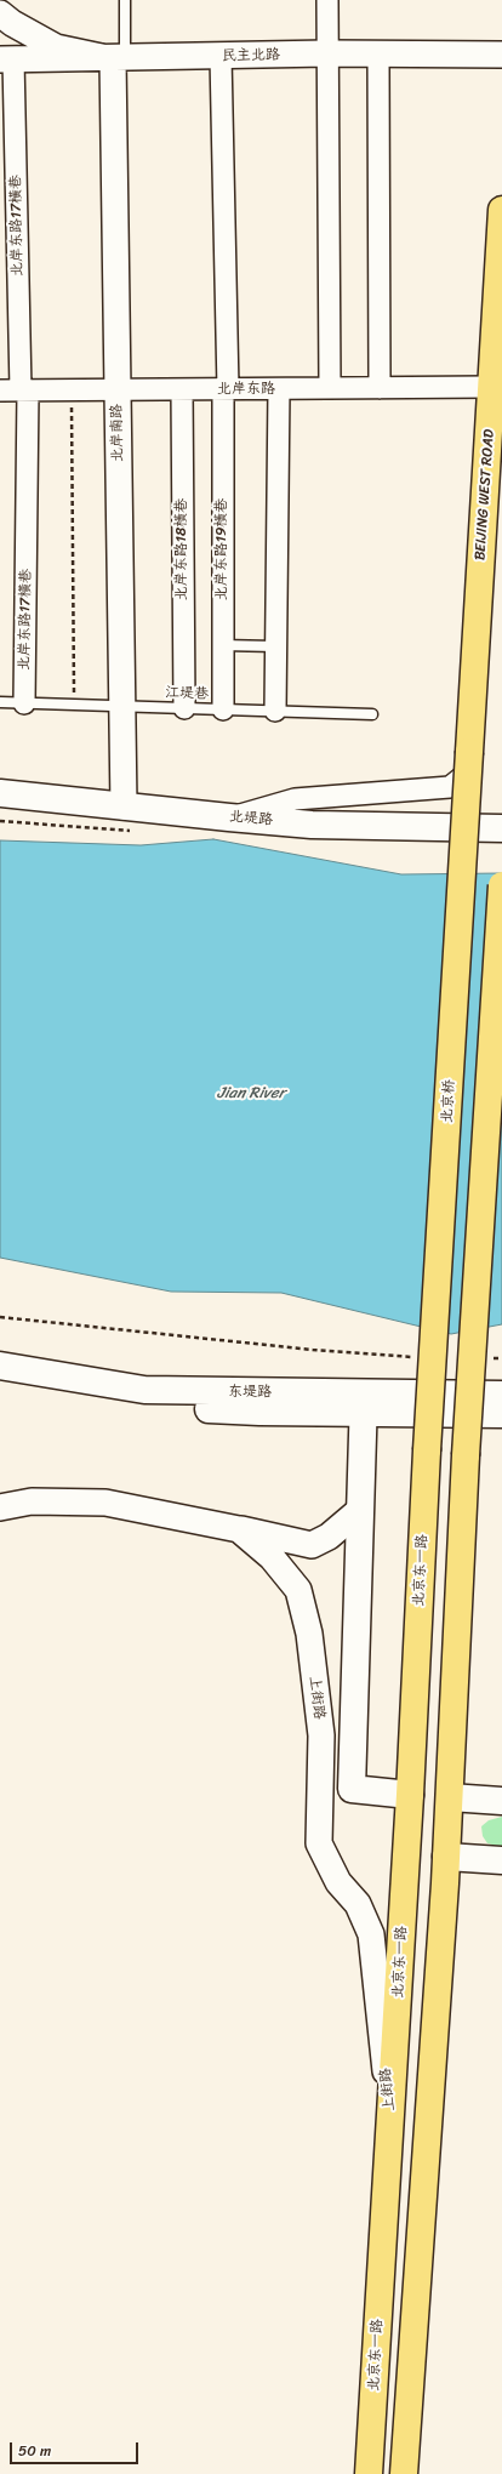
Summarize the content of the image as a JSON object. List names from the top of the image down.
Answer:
{
  "streets": {
    "highway": ["BEIJING WEST ROAD", "北京桥", "北京东一路"],
    "main road": ["北堤路", "东堤路"],
    "street": [
      "民主北路",
      "北岸东路17横巷",
      "北岸东路",
      "北岸南路",
      "北岸东路18横巷",
      "北岸东路19横巷",
      "上街路"
    ],
    "lane": ["江堤巷"]
  },
  "crossings": [
    ["民主北路", "北岸东路17横巷"],
    ["民主北路", "北岸南路"],
    ["民主北路", "北岸东路19横巷"],
    ["北岸东路17横巷", "北岸东路"],
    ["北岸东路17横巷", "江堤巷"],
    ["北岸东路", "北岸南路"],
    ["北岸东路", "BEIJING WEST ROAD"],
    ["北岸东路", "北岸东路18横巷"],
    ["北岸东路", "北岸东路19横巷"],
    ["北岸南路", "江堤巷"],
    ["北岸南路", "北堤路"],
    ["BEIJING WEST ROAD", "北京桥"],
    ["北岸东路18横巷", "江堤巷"],
    ["北岸东路19横巷", "江堤巷"],
    ["北京桥", "北京东一路"],
    ["北京东一路", "上街路"]
  ],
  "water": ["Jian River"],
  "scale_bar": "50 m"
}
